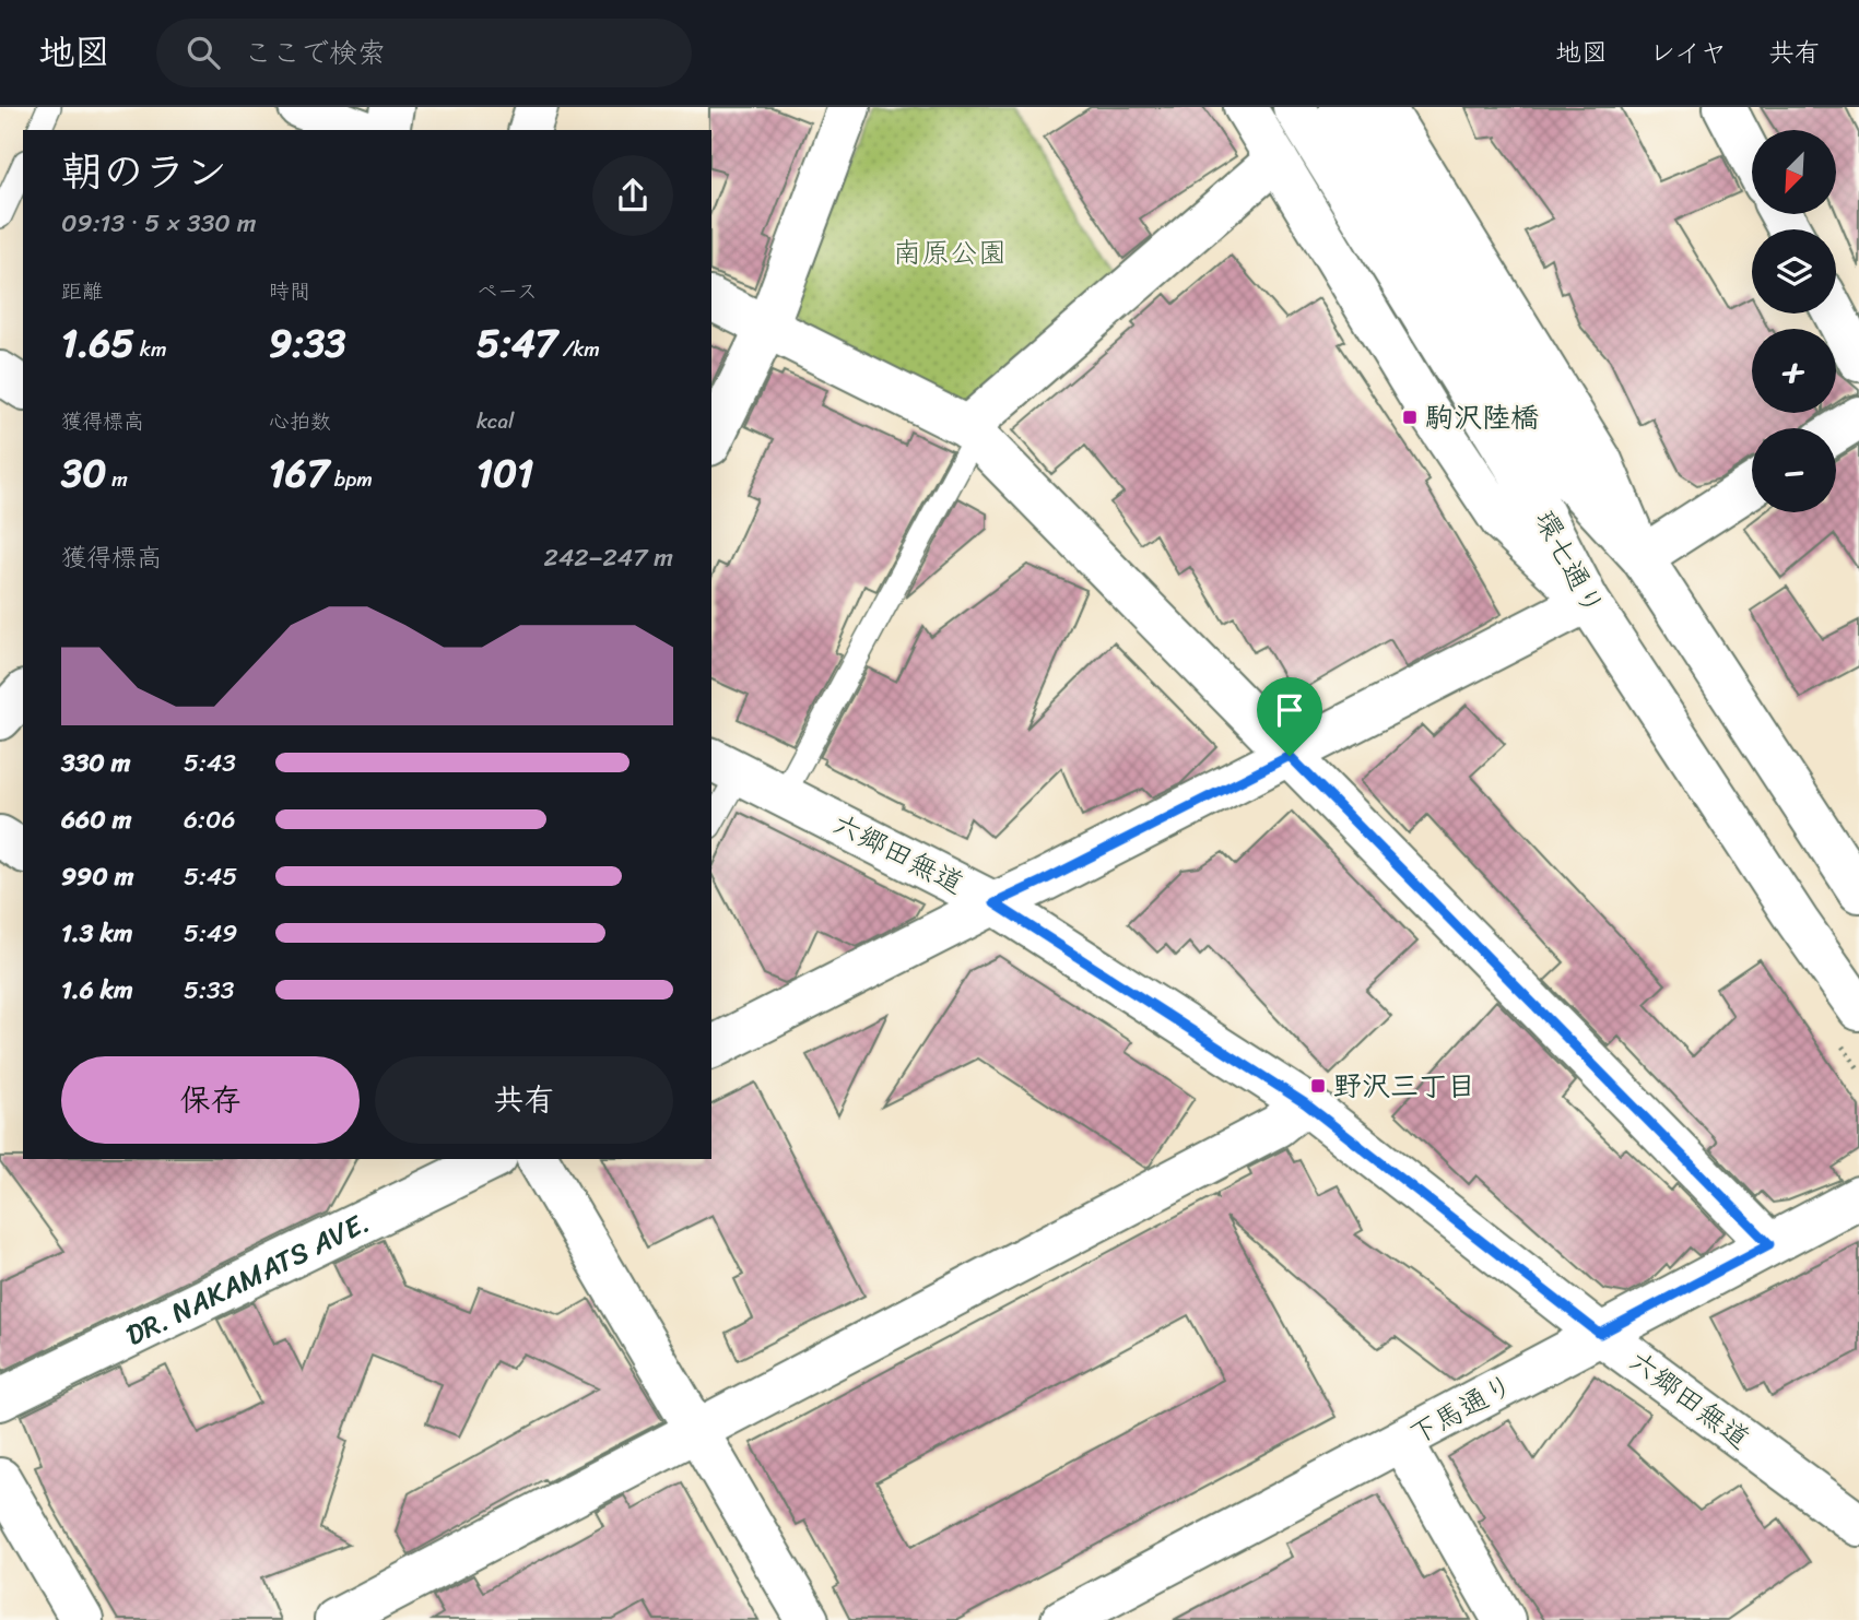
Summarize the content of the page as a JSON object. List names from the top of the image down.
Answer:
{
  "streets": {
    "street": [
      "環七通り",
      "六郷田無道",
      "DR. NAKAMATS AVE.",
      "下馬通り"
    ]
  },
  "crossings": [
    ["六郷田無道", "下馬通り"]
  ],
  "parks": ["南原公園"],
  "places": {
    "transit": ["駒沢陸橋", "野沢三丁目"]
  },
  "north": "bottom left",
  "page": {
    "header": "地図",
    "search": "ここで検索",
    "nav": ["地図", "レイヤ", "共有"],
    "map_buttons": ["+", "−"],
    "heading": ["朝のラン", "09:13 · 5 × 330 m"],
    "stats": [
      ["距離", "1.65 km"],
      ["時間", "9:33"],
      ["ペース", "5:47 /km"],
      ["獲得標高", "30 m"],
      ["心拍数", "167 bpm"],
      ["kcal", "101"]
    ],
    "chart": ["獲得標高", "242–247 m"],
    "list": [
      {
        "name": "330 m",
        "note": "5:43"
      },
      {
        "name": "660 m",
        "note": "6:06"
      },
      {
        "name": "990 m",
        "note": "5:45"
      },
      {
        "name": "1.3 km",
        "note": "5:49"
      },
      {
        "name": "1.6 km",
        "note": "5:33"
      }
    ],
    "buttons": ["保存", "共有"]
  }
}
